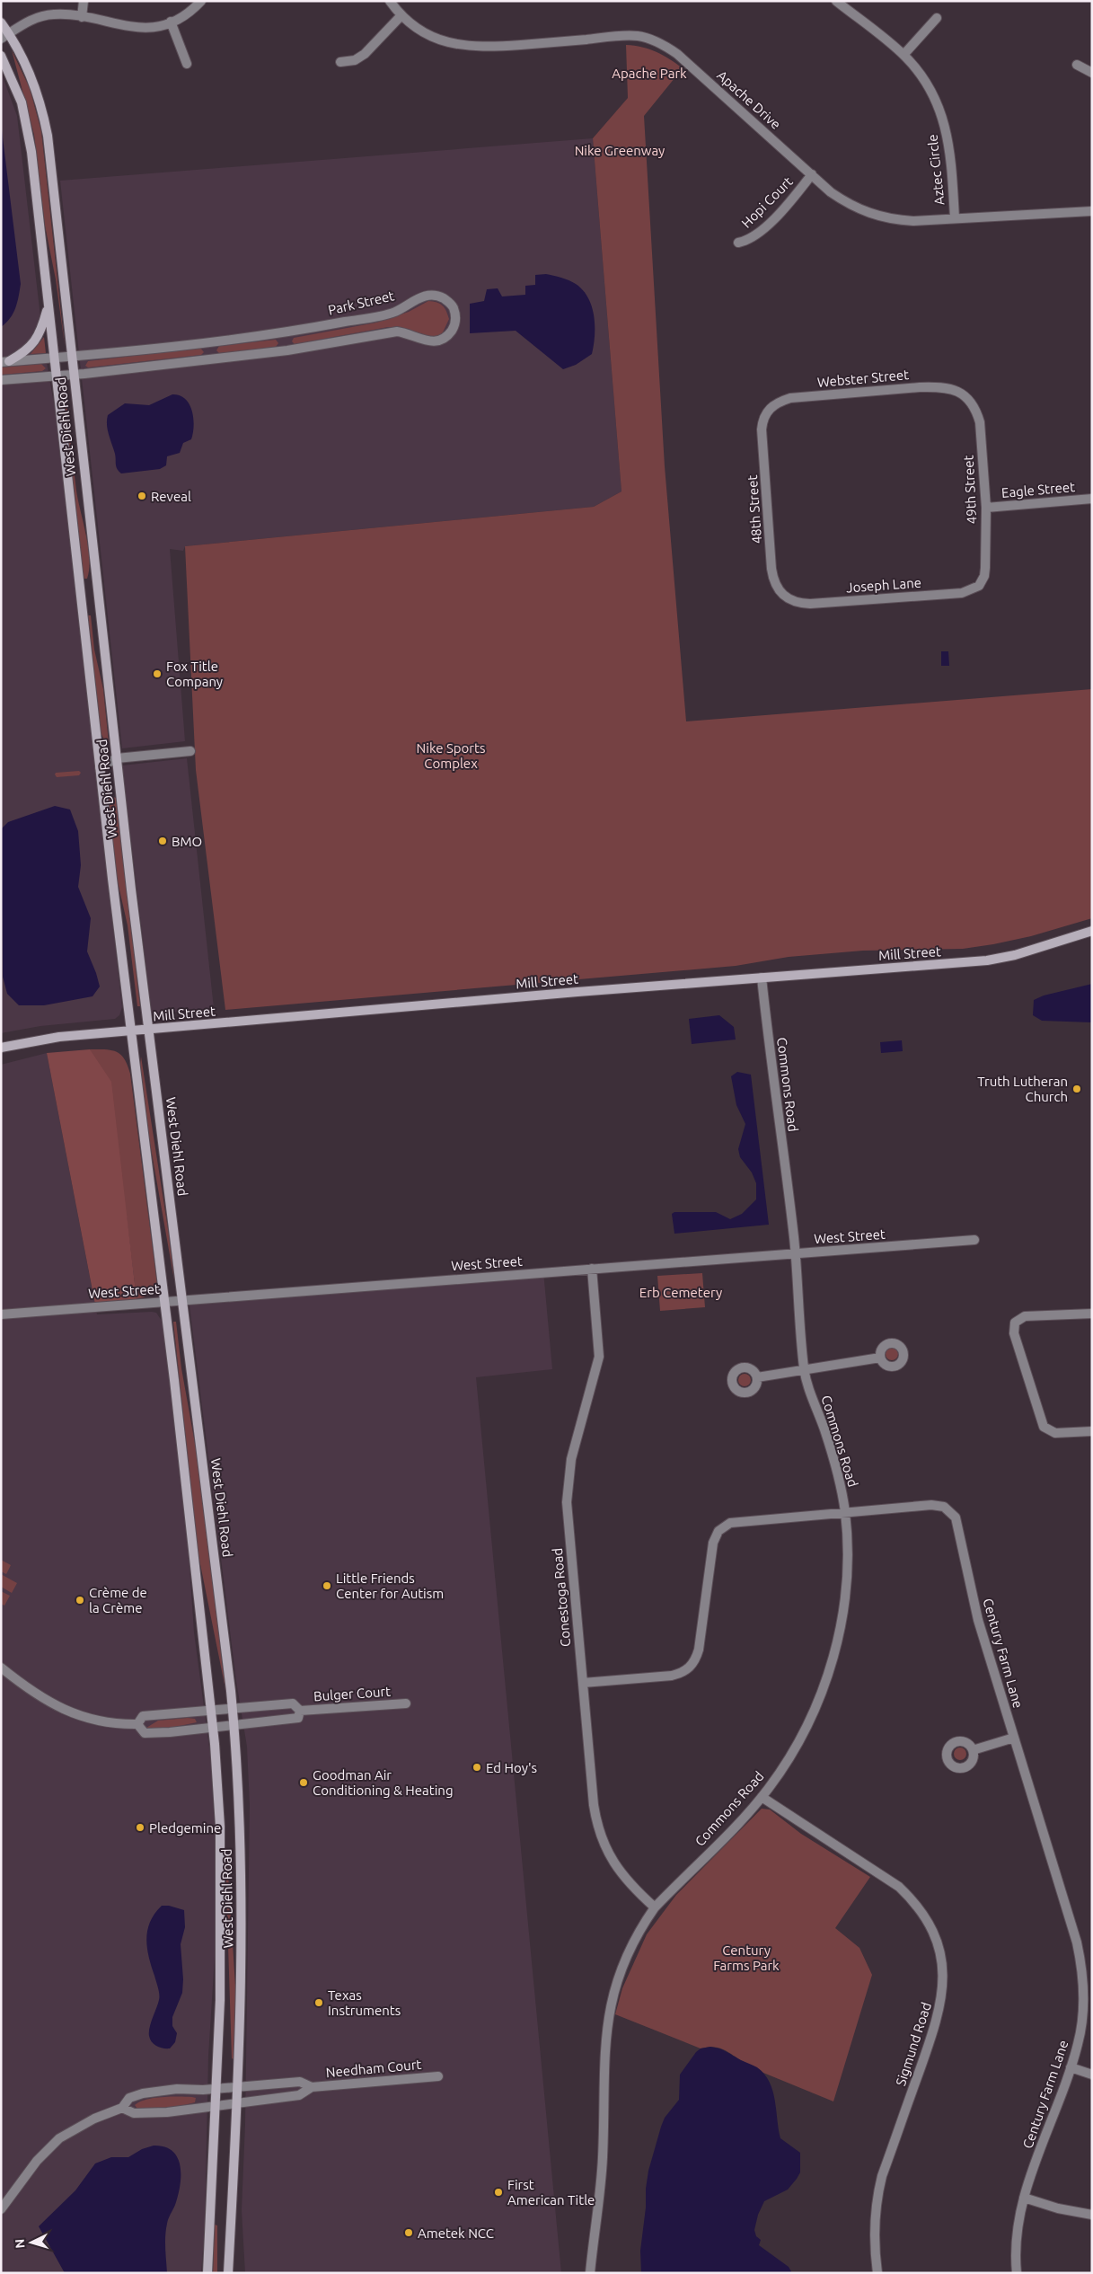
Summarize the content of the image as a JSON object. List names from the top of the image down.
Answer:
{
  "streets": {
    "street": [
      "Apache Drive",
      "Aztec Circle",
      "Hopi Court",
      "Park Street",
      "Webster Street",
      "West Diehl Road",
      "49th Street",
      "Eagle Street",
      "48th Street",
      "Joseph Lane",
      "Mill Street",
      "Commons Road",
      "West Street",
      "Conestoga Road",
      "Century Farm Lane",
      "Bulger Court",
      "Sigmund Road",
      "Needham Court"
    ]
  },
  "crossings": [
    ["Apache Drive", "Aztec Circle"],
    ["Apache Drive", "Hopi Court"],
    ["Park Street", "West Diehl Road"],
    ["Webster Street", "49th Street"],
    ["Webster Street", "48th Street"],
    ["West Diehl Road", "Mill Street"],
    ["West Diehl Road", "West Street"],
    ["West Diehl Road", "Bulger Court"],
    ["West Diehl Road", "Needham Court"],
    ["49th Street", "Eagle Street"],
    ["49th Street", "Joseph Lane"],
    ["48th Street", "Joseph Lane"],
    ["Mill Street", "Commons Road"],
    ["Commons Road", "West Street"],
    ["Commons Road", "Conestoga Road"],
    ["Commons Road", "Century Farm Lane"],
    ["Commons Road", "Sigmund Road"],
    ["West Street", "Conestoga Road"],
    ["Conestoga Road", "Century Farm Lane"]
  ],
  "parks": [
    "Apache Park",
    "Nike Greenway",
    "Nike Sports Complex",
    "Erb Cemetery",
    "Century Farms Park"
  ],
  "places": [
    "Reveal",
    "Fox Title Company",
    "BMO",
    "Truth Lutheran Church",
    "Little Friends Center for Autism",
    "Crème de la Crème",
    "Ed Hoy's",
    "Goodman Air Conditioning & Heating",
    "Pledgemine",
    "Texas Instruments",
    "First American Title",
    "Ametek NCC"
  ],
  "north": "left"
}
